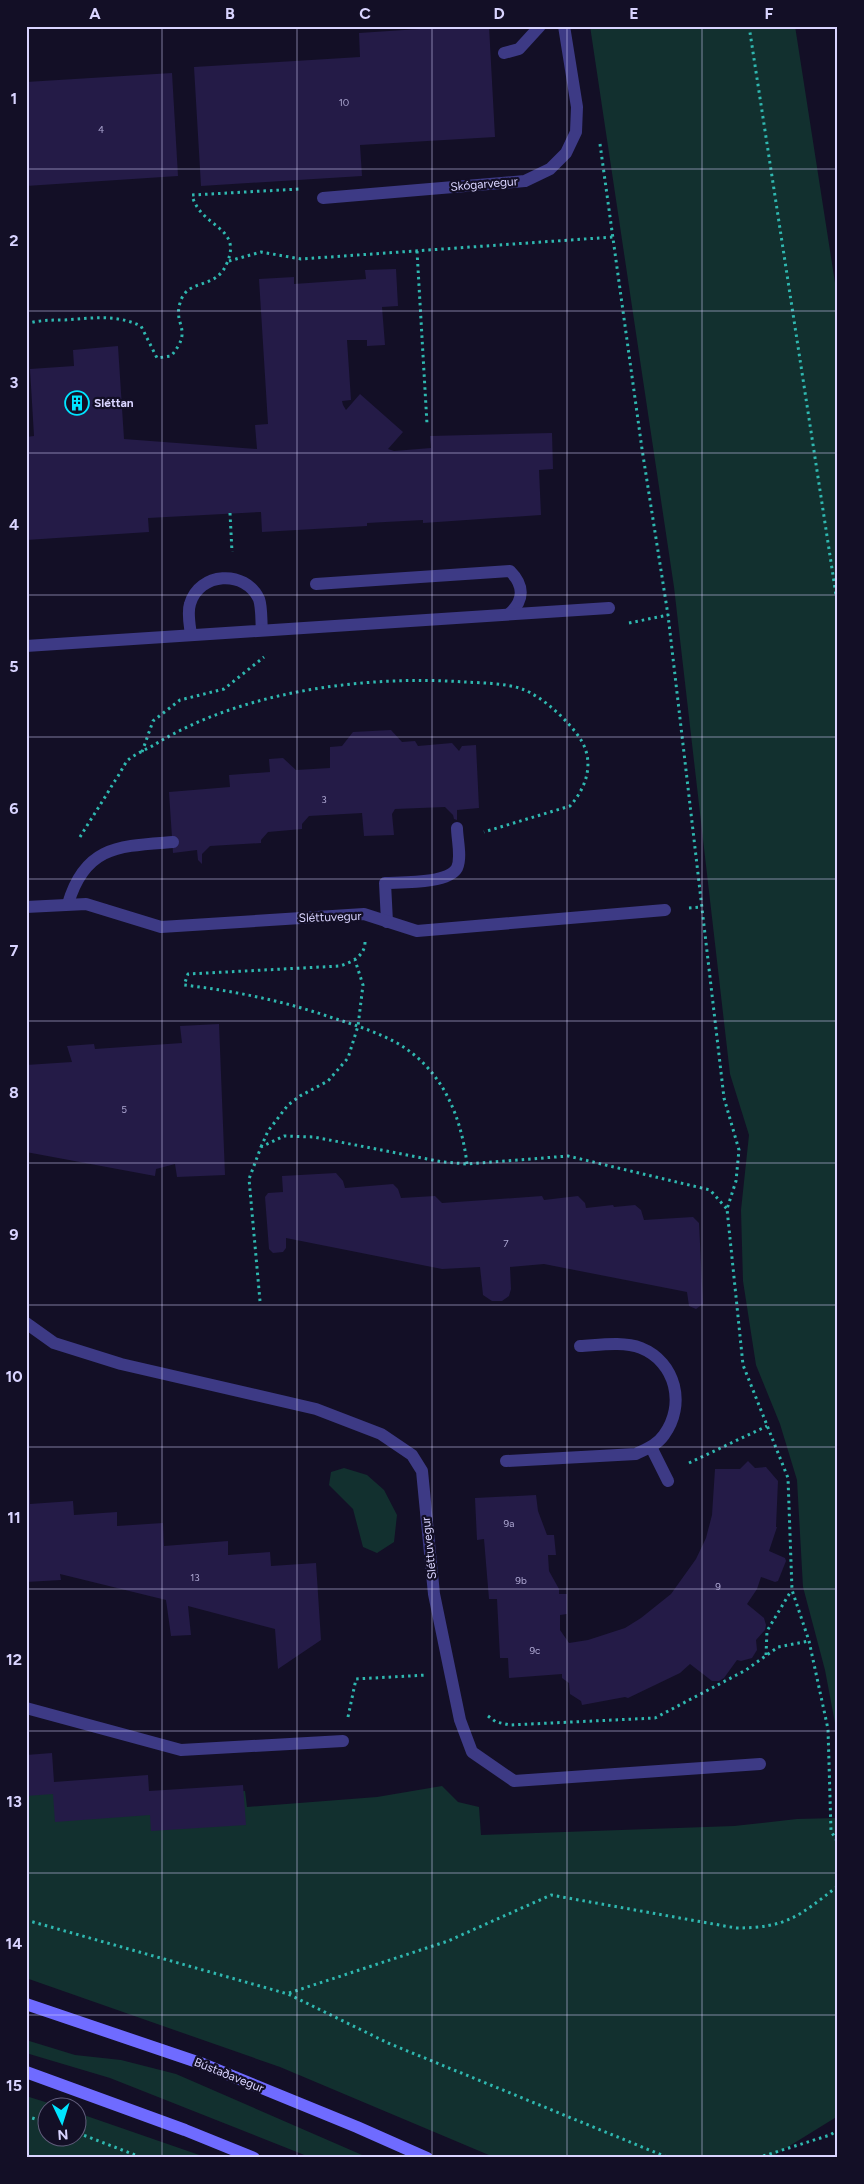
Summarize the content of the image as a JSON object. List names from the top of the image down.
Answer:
{
  "streets": {
    "main road": ["Bústaðavegur"],
    "street": ["Skógarvegur", "Sléttuvegur"]
  },
  "places": {
    "building": ["Sléttan"]
  },
  "house_numbers": [
    "10",
    "4",
    "3",
    "5",
    "7",
    "9a",
    "13",
    "9b",
    "9",
    "9c"
  ],
  "north": "bottom",
  "grid": {
    "columns": [
      "A",
      "B",
      "C",
      "D",
      "E",
      "F"
    ],
    "rows": [
      "1",
      "2",
      "3",
      "4",
      "5",
      "6",
      "7",
      "8",
      "9",
      "10",
      "11",
      "12",
      "13",
      "14",
      "15"
    ]
  }
}
